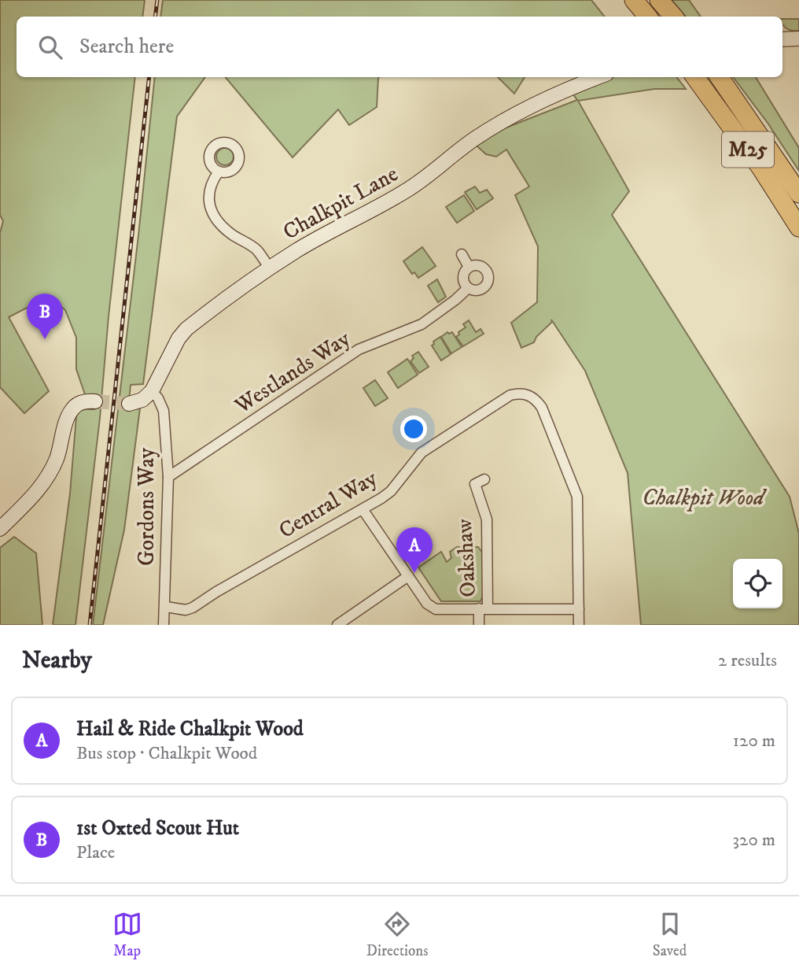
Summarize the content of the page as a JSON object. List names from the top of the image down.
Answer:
{
  "streets": {
    "highway": ["M25"],
    "street": [
      "Chalkpit Lane",
      "Westlands Way",
      "Central Way",
      "Gordons Way",
      "Oakshaw"
    ]
  },
  "crossings": [
    ["Chalkpit Lane", "Gordons Way"],
    ["Westlands Way", "Gordons Way"],
    ["Central Way", "Gordons Way"]
  ],
  "parks": ["Chalkpit Wood"],
  "page": {
    "search": "Search here",
    "pins": ["B", "A"],
    "heading": ["Nearby", "2 results"],
    "list": [
      {
        "mark": "A",
        "name": "Hail & Ride Chalkpit Wood",
        "note": "Bus stop · Chalkpit Wood",
        "value": "120 m"
      },
      {
        "mark": "B",
        "name": "1st Oxted Scout Hut",
        "note": "Place",
        "value": "320 m"
      }
    ],
    "nav": ["Map", "Directions", "Saved"]
  }
}
